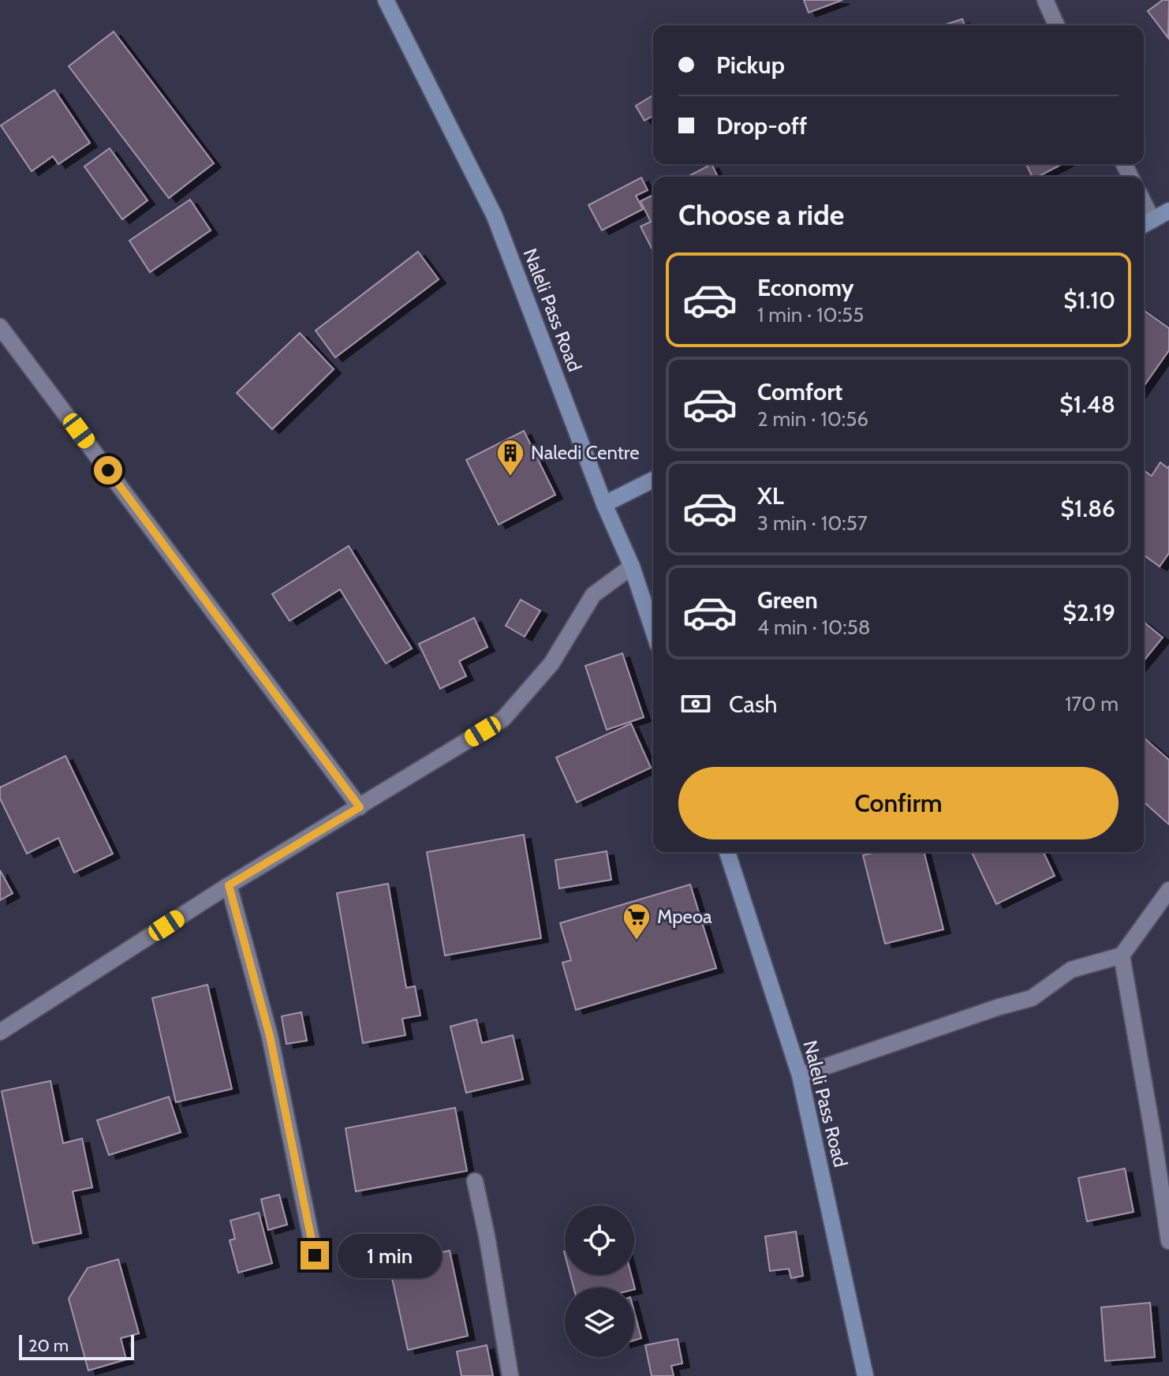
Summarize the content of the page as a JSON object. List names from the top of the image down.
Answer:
{
  "streets": {
    "main road": ["Naleli Pass Road"]
  },
  "places": {
    "building": ["Naledi Centre"],
    "supermarket": ["Mpeoa"]
  },
  "scale_bar": "20 m",
  "page": {
    "banner": ["Pickup", "Drop-off"],
    "heading": "Choose a ride",
    "list": [
      {
        "name": "Economy",
        "note": "1 min · 10:55",
        "value": "$1.10"
      },
      {
        "name": "Comfort",
        "note": "2 min · 10:56",
        "value": "$1.48"
      },
      {
        "name": "XL",
        "note": "3 min · 10:57",
        "value": "$1.86"
      },
      {
        "name": "Green",
        "note": "4 min · 10:58",
        "value": "$2.19"
      }
    ],
    "pay": ["Cash", "170 m"],
    "buttons": "Confirm",
    "bubble": "1 min",
    "scale": "20 m"
  }
}
